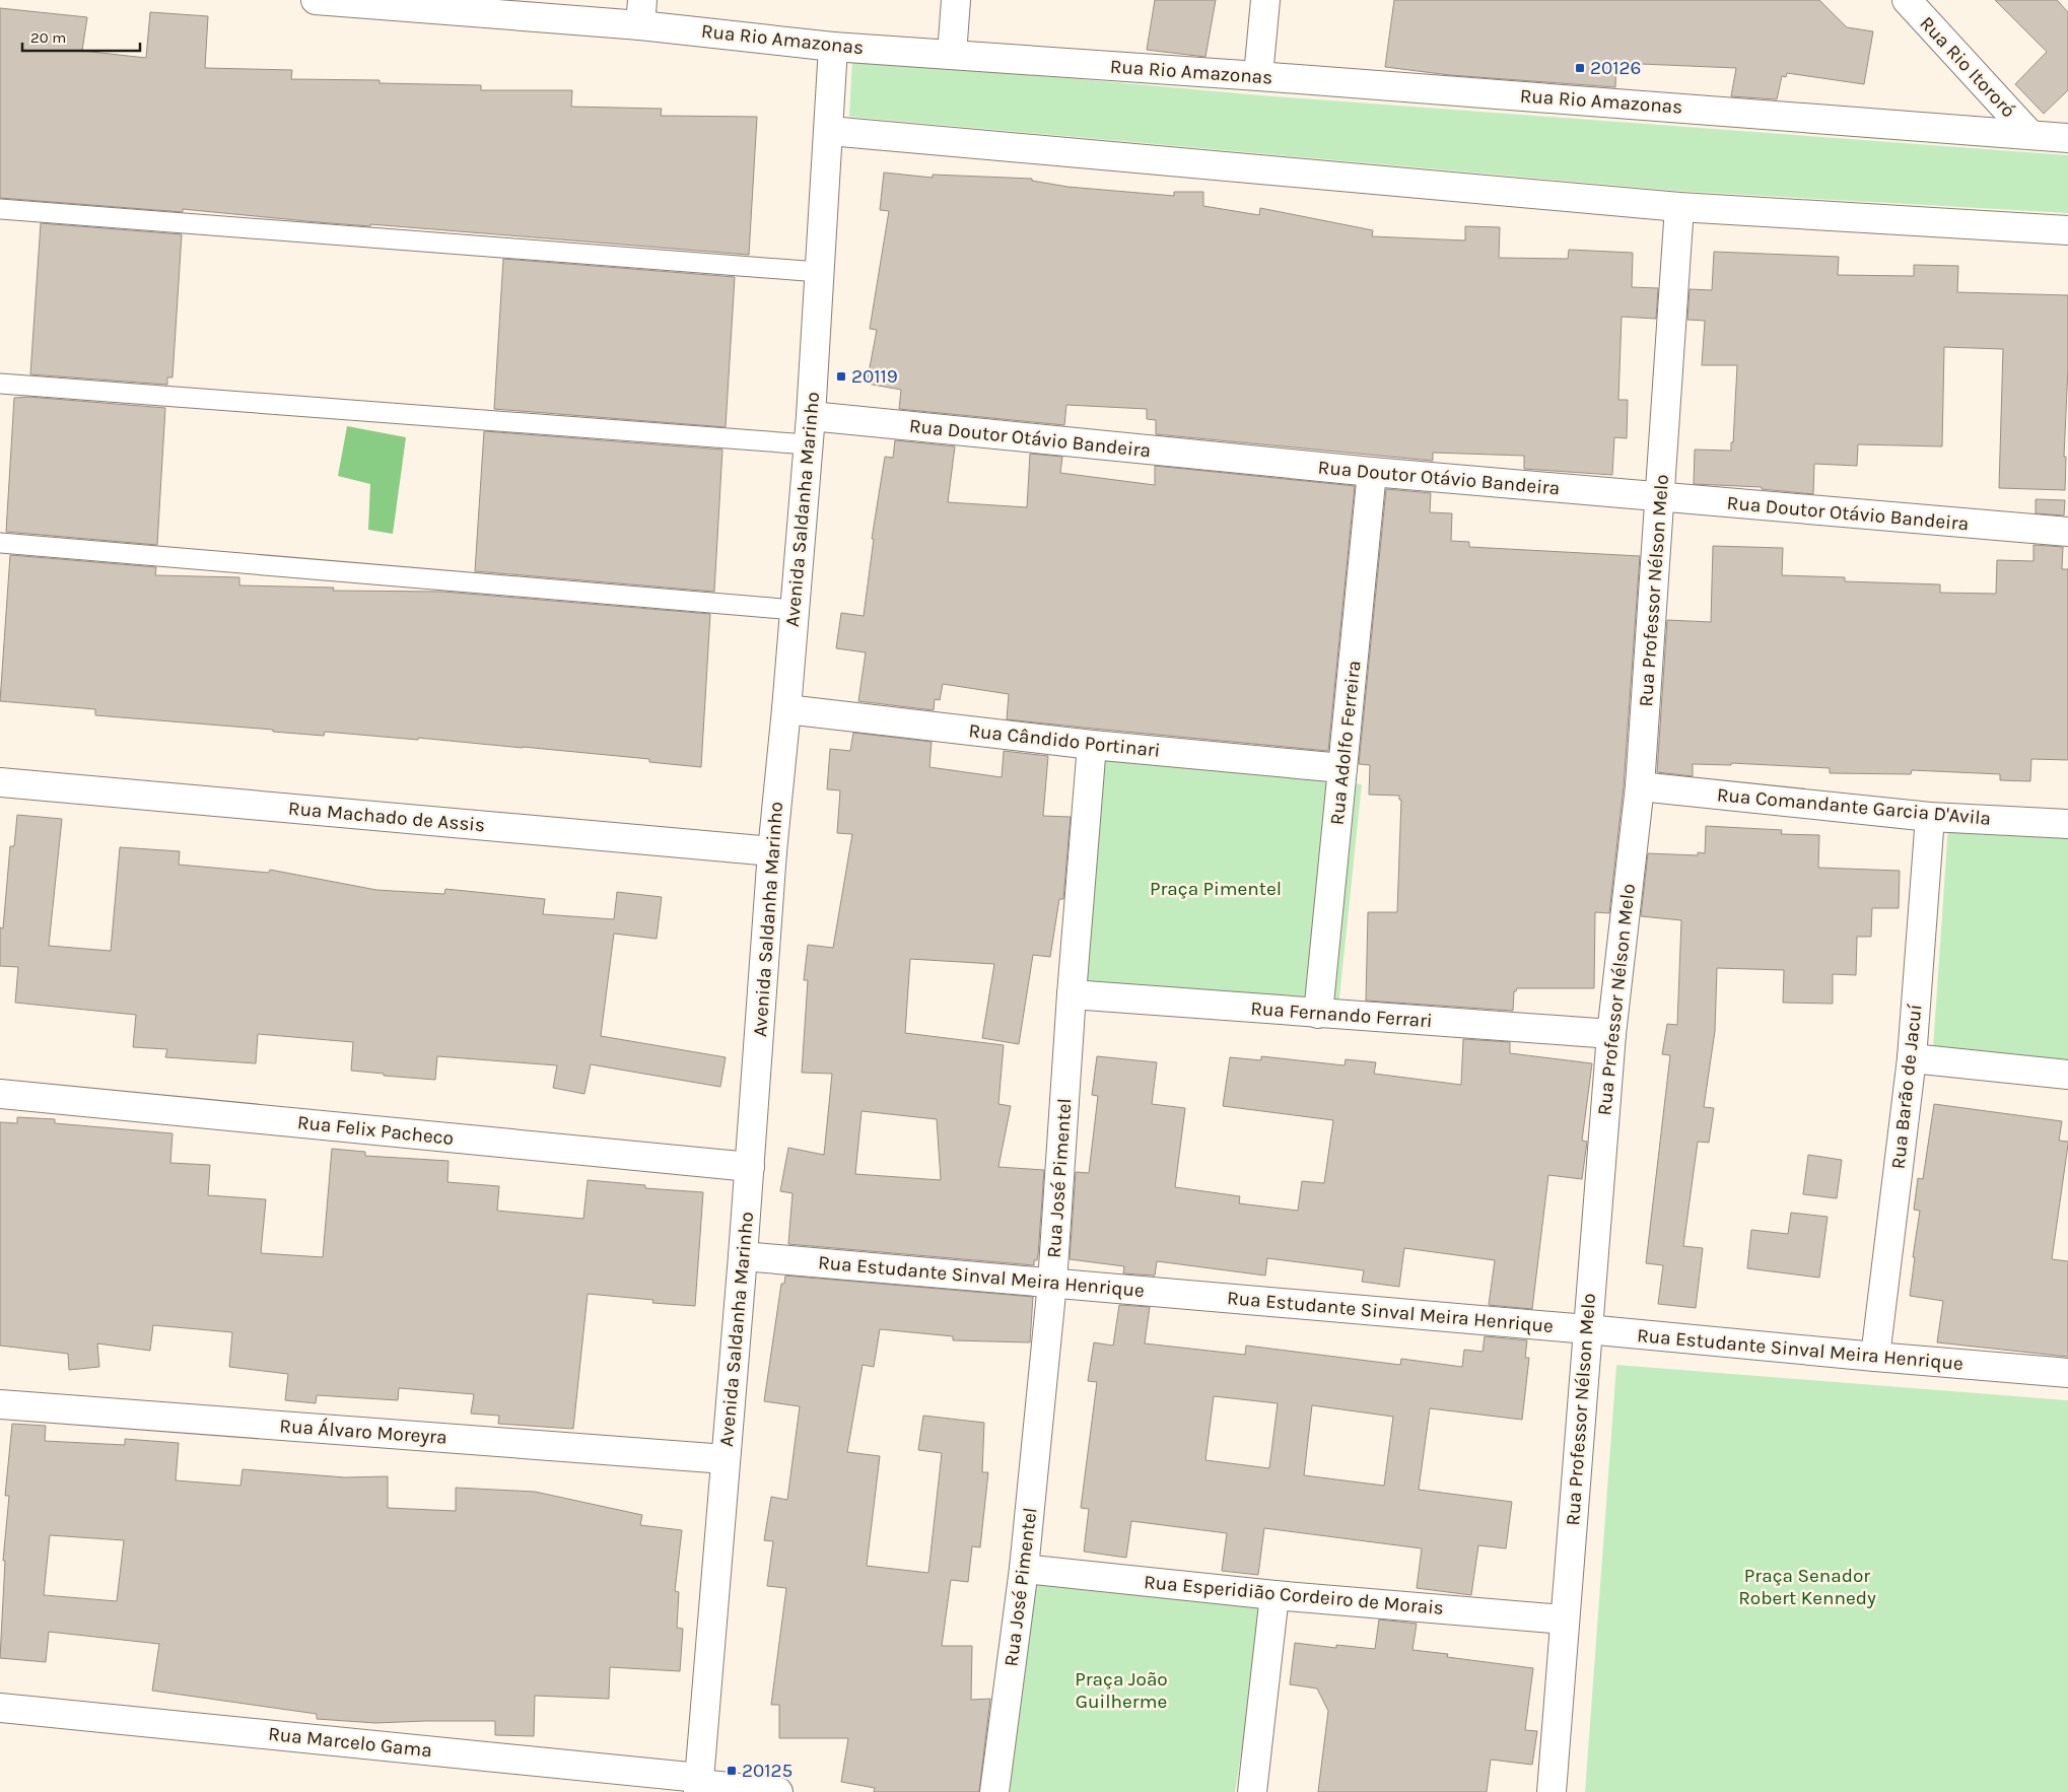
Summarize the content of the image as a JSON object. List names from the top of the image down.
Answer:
{
  "streets": {
    "street": [
      "Rua Rio Amazonas",
      "Rua Rio Itororó",
      "Rua Doutor Otávio Bandeira",
      "Avenida Saldanha Marinho",
      "Rua Professor Nélson Melo",
      "Rua Cândido Portinari",
      "Rua Adolfo Ferreira",
      "Rua Comandante Garcia D'Avila",
      "Rua Machado de Assis",
      "Rua Fernando Ferrari",
      "Rua Barão de Jacuí",
      "Rua Felix Pacheco",
      "Rua José Pimentel",
      "Rua Estudante Sinval Meira Henrique",
      "Rua Álvaro Moreyra",
      "Rua Esperidião Cordeiro de Morais",
      "Rua Marcelo Gama"
    ]
  },
  "crossings": [
    ["Rua Rio Amazonas", "Rua Rio Itororó"],
    ["Rua Rio Amazonas", "Avenida Saldanha Marinho"],
    ["Rua Doutor Otávio Bandeira", "Avenida Saldanha Marinho"],
    ["Rua Doutor Otávio Bandeira", "Rua Professor Nélson Melo"],
    ["Rua Doutor Otávio Bandeira", "Rua Adolfo Ferreira"],
    ["Avenida Saldanha Marinho", "Rua Cândido Portinari"],
    ["Avenida Saldanha Marinho", "Rua Machado de Assis"],
    ["Avenida Saldanha Marinho", "Rua Felix Pacheco"],
    ["Avenida Saldanha Marinho", "Rua Estudante Sinval Meira Henrique"],
    ["Avenida Saldanha Marinho", "Rua Álvaro Moreyra"],
    ["Avenida Saldanha Marinho", "Rua Marcelo Gama"],
    ["Rua Professor Nélson Melo", "Rua Comandante Garcia D'Avila"],
    ["Rua Professor Nélson Melo", "Rua Fernando Ferrari"],
    ["Rua Professor Nélson Melo", "Rua Estudante Sinval Meira Henrique"],
    ["Rua Professor Nélson Melo", "Rua Esperidião Cordeiro de Morais"],
    ["Rua Cândido Portinari", "Rua Adolfo Ferreira"],
    ["Rua Cândido Portinari", "Rua José Pimentel"],
    ["Rua Adolfo Ferreira", "Rua Fernando Ferrari"],
    ["Rua Comandante Garcia D'Avila", "Rua Barão de Jacuí"],
    ["Rua Fernando Ferrari", "Rua José Pimentel"],
    ["Rua Barão de Jacuí", "Rua Estudante Sinval Meira Henrique"],
    ["Rua José Pimentel", "Rua Estudante Sinval Meira Henrique"],
    ["Rua José Pimentel", "Rua Esperidião Cordeiro de Morais"]
  ],
  "parks": ["Praça Pimentel", "Praça Senador Robert Kennedy", "Praça João Guilherme"],
  "places": {
    "transit": ["20126", "20119", "20125"]
  },
  "scale_bar": "20 m"
}
